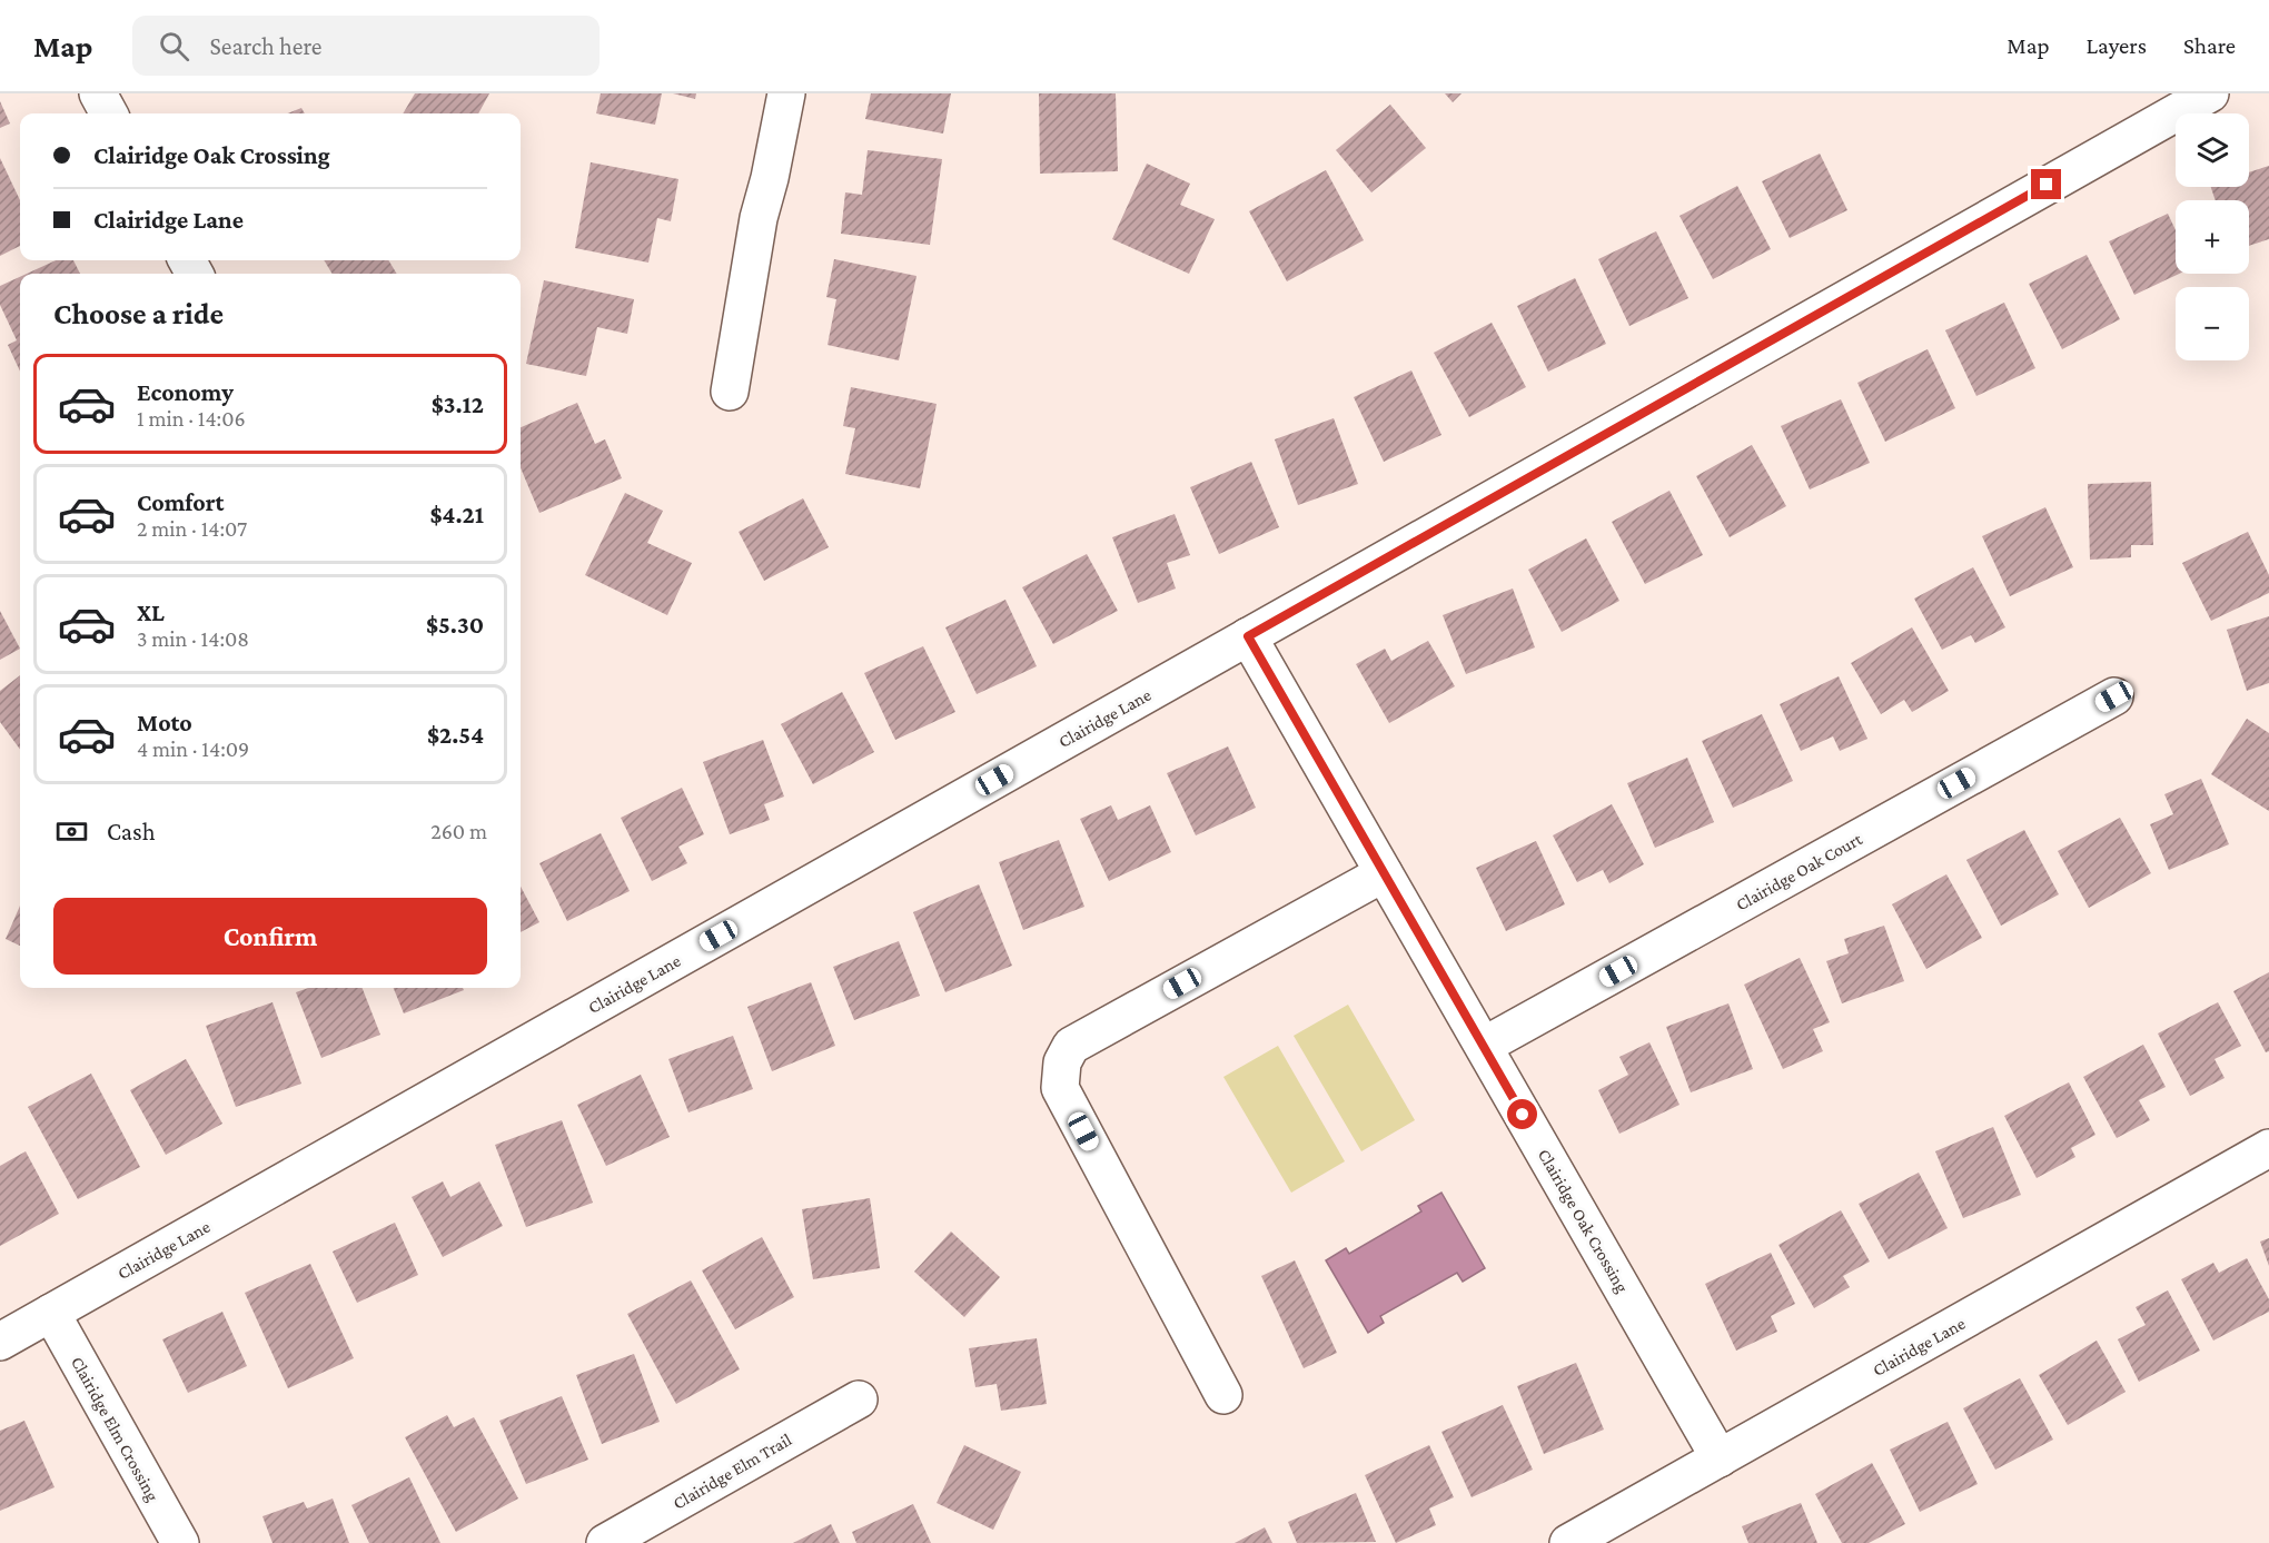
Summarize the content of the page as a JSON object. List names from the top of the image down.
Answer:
{
  "streets": {
    "street": [
      "Clairidge Lane",
      "Clairidge Oak Court",
      "Clairidge Oak Crossing",
      "Clairidge Elm Crossing",
      "Clairidge Elm Trail"
    ]
  },
  "crossings": [
    ["Clairidge Lane", "Clairidge Oak Crossing"],
    ["Clairidge Lane", "Clairidge Elm Crossing"],
    ["Clairidge Oak Court", "Clairidge Oak Crossing"]
  ],
  "page": {
    "header": "Map",
    "search": "Search here",
    "nav": ["Map", "Layers", "Share"],
    "map_buttons": ["+", "−"],
    "banner": ["Clairidge Oak Crossing", "Clairidge Lane"],
    "heading": "Choose a ride",
    "list": [
      {
        "name": "Economy",
        "note": "1 min · 14:06",
        "value": "$3.12"
      },
      {
        "name": "Comfort",
        "note": "2 min · 14:07",
        "value": "$4.21"
      },
      {
        "name": "XL",
        "note": "3 min · 14:08",
        "value": "$5.30"
      },
      {
        "name": "Moto",
        "note": "4 min · 14:09",
        "value": "$2.54"
      }
    ],
    "pay": ["Cash", "260 m"],
    "buttons": "Confirm"
  }
}
